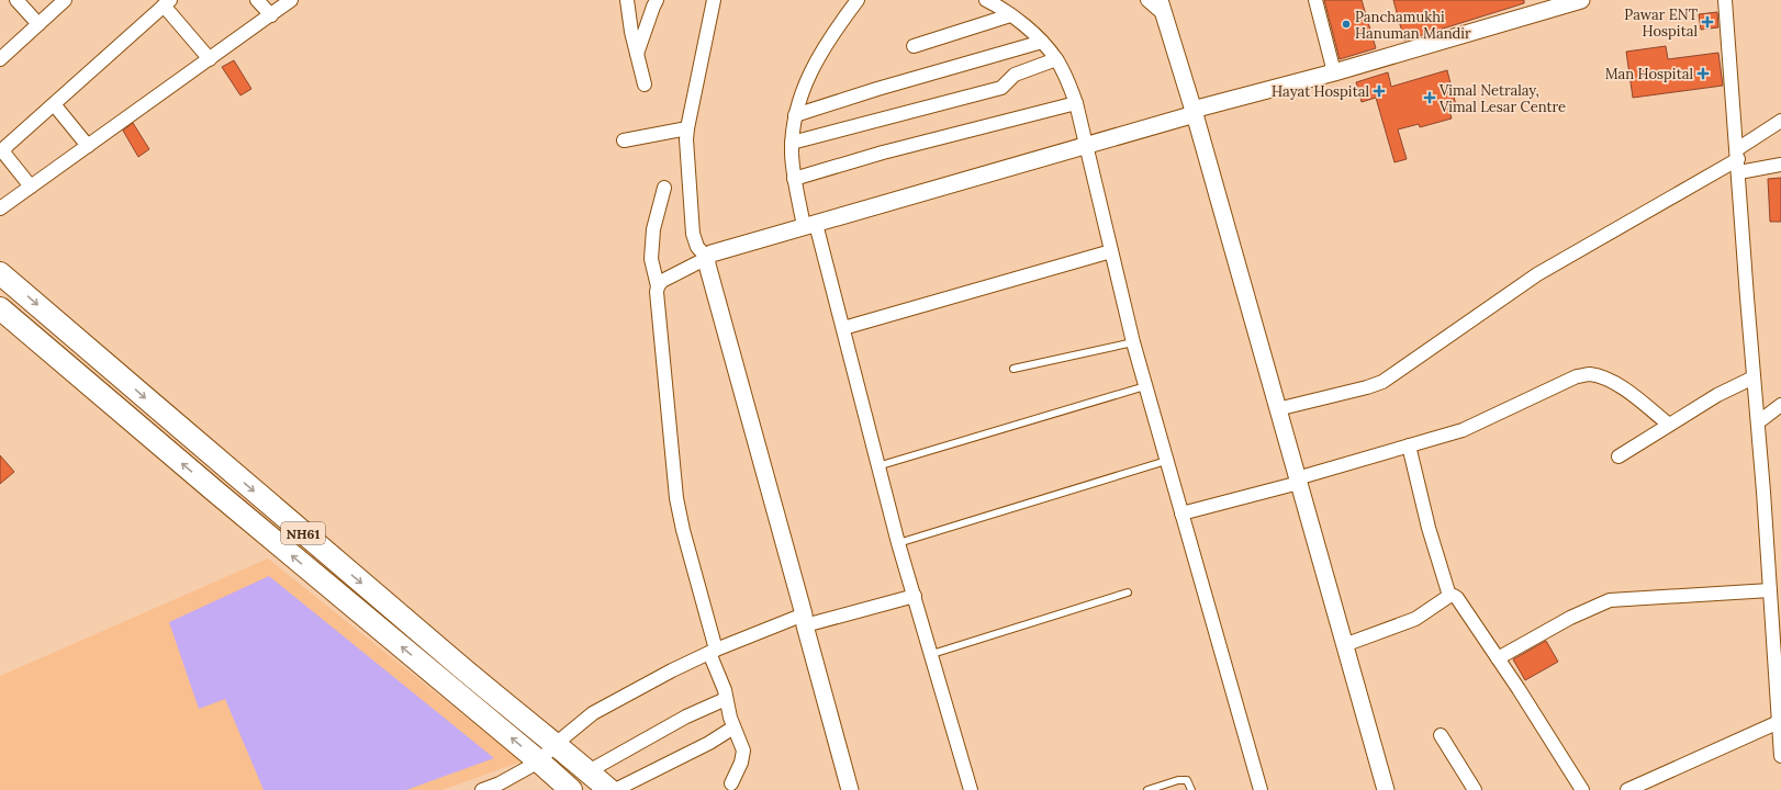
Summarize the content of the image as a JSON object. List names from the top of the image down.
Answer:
{
  "streets": {
    "highway": ["NH61"]
  },
  "places": {
    "health": [
      "Pawar ENT Hospital",
      "Man Hospital",
      "Hayat Hospital",
      "Vimal Netralay, Vimal Lesar Centre"
    ],
    "other": ["Panchamukhi Hanuman Mandir"]
  }
}
